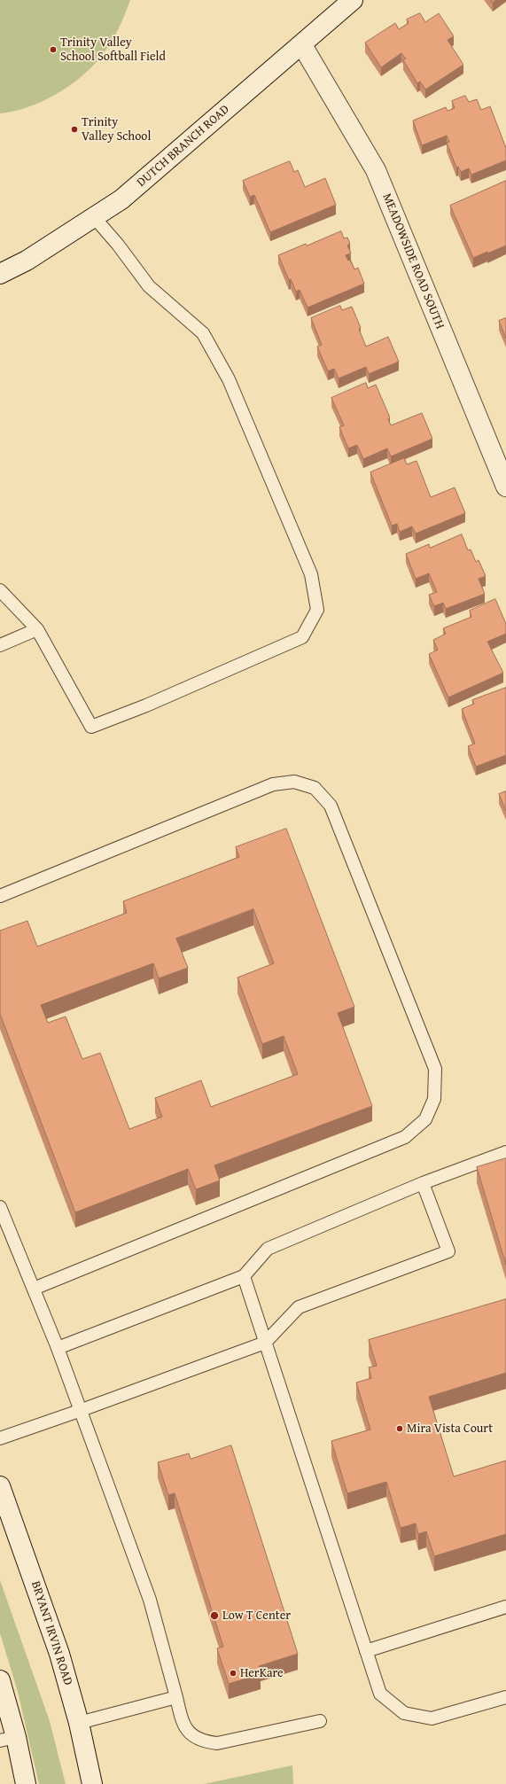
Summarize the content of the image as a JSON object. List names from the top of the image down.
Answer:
{
  "streets": {
    "street": ["DUTCH BRANCH ROAD", "MEADOWSIDE ROAD SOUTH", "BRYANT IRVIN ROAD"]
  },
  "crossings": [
    ["DUTCH BRANCH ROAD", "MEADOWSIDE ROAD SOUTH"]
  ],
  "places": [
    "Trinity Valley School Softball Field",
    "Trinity Valley School",
    "Mira Vista Court",
    "Low T Center",
    "HerKare"
  ]
}
